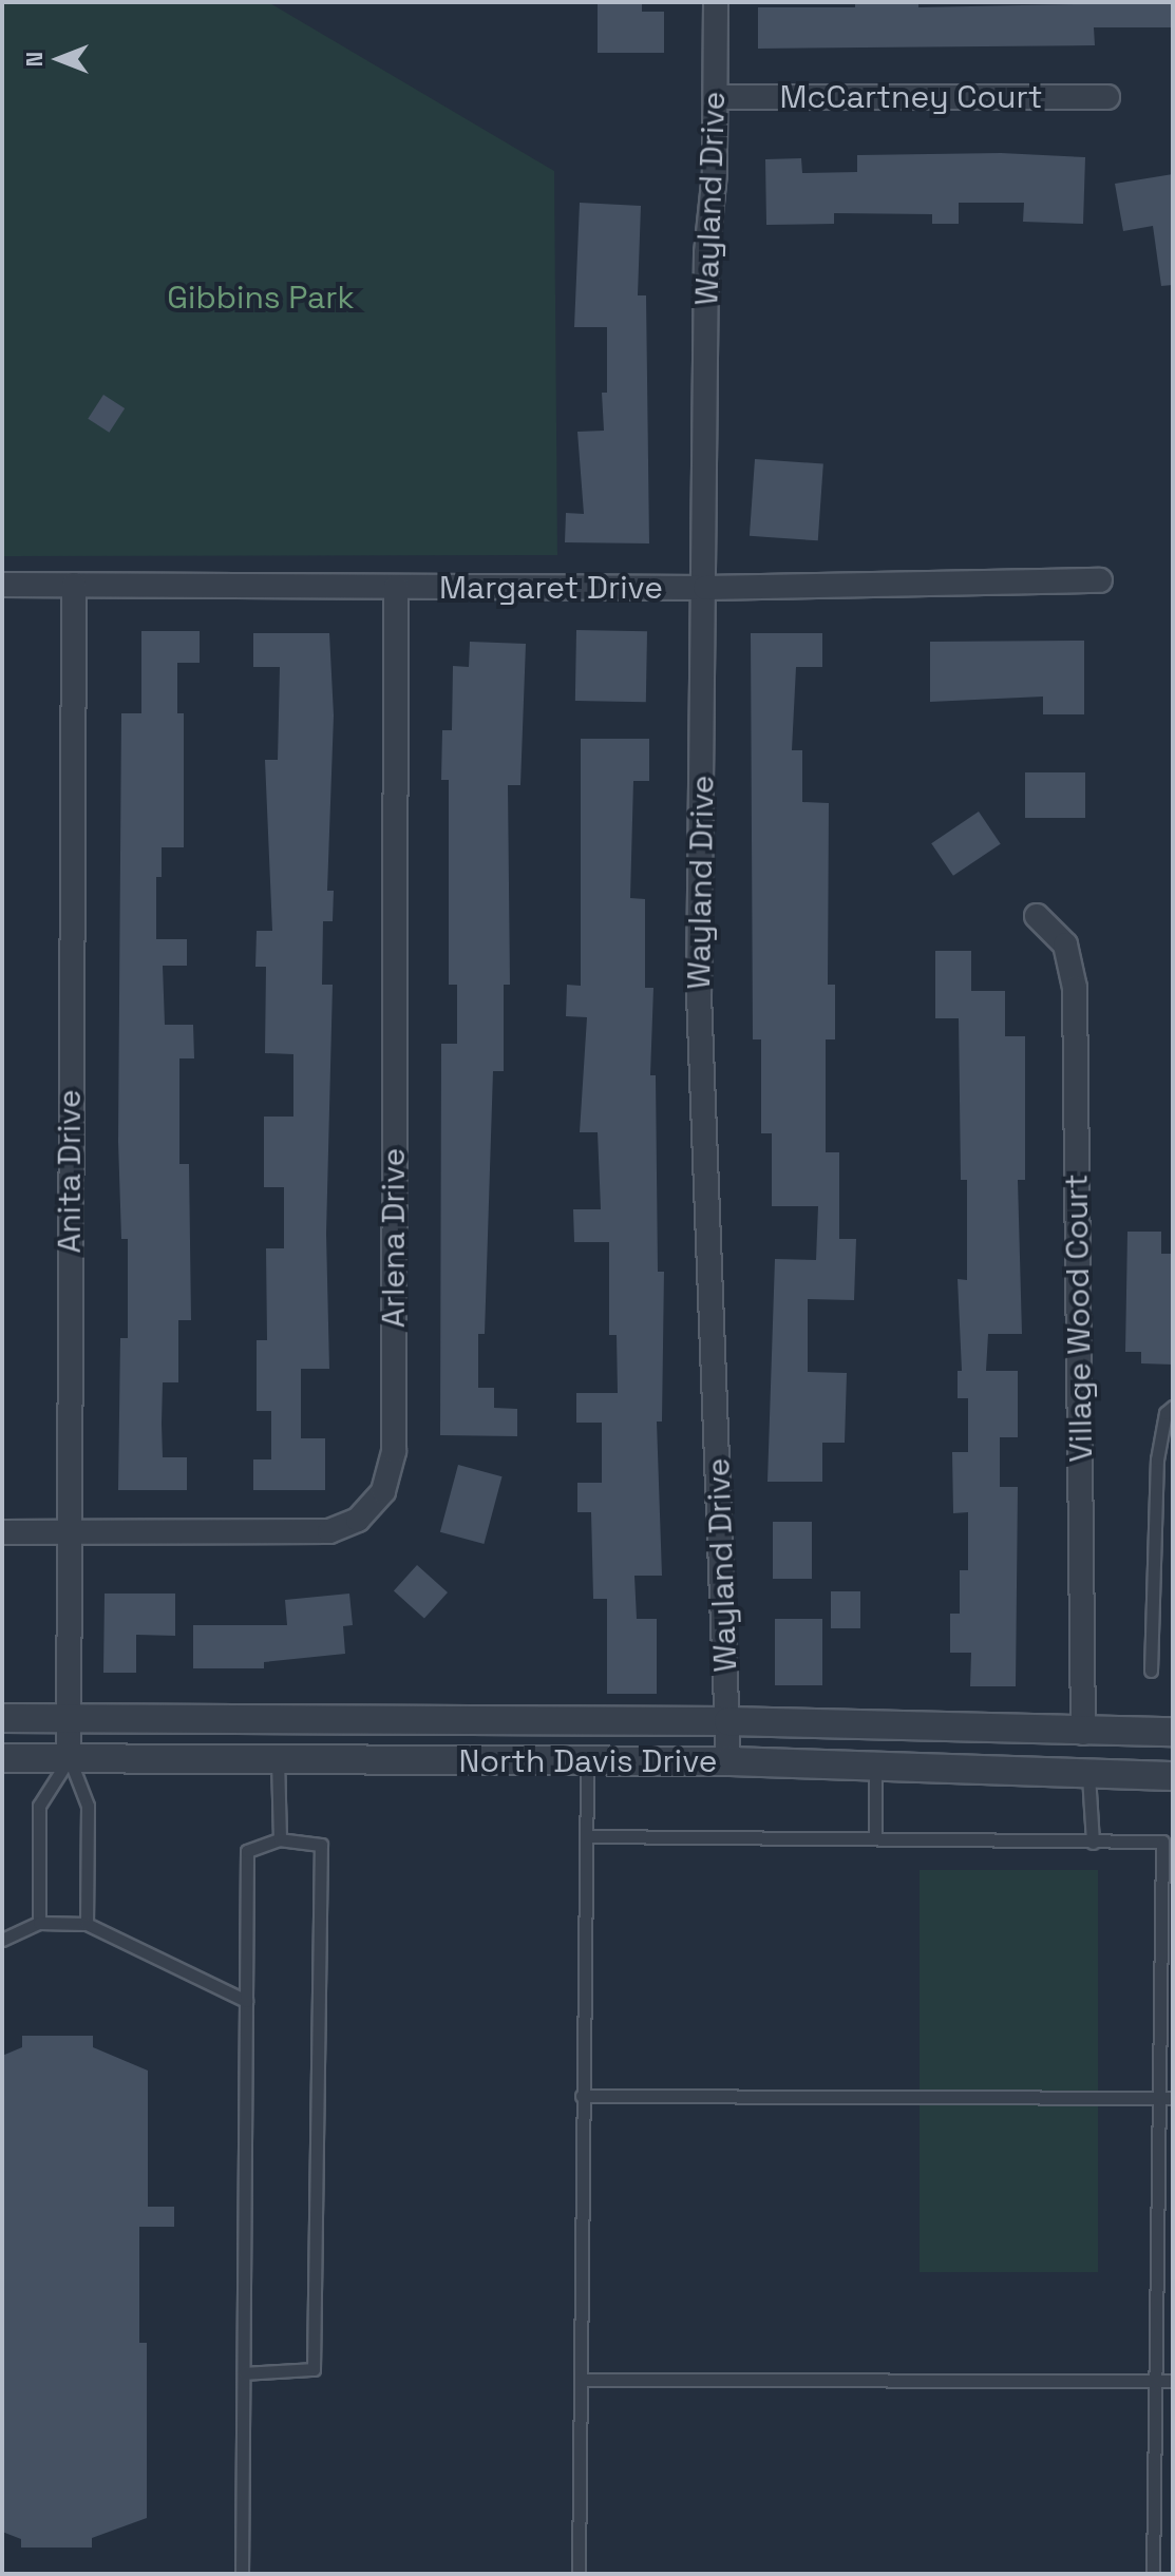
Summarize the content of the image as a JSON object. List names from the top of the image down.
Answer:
{
  "streets": {
    "street": [
      "McCartney Court",
      "Wayland Drive",
      "Margaret Drive",
      "Anita Drive",
      "Arlena Drive",
      "Village Wood Court",
      "North Davis Drive"
    ]
  },
  "crossings": [
    ["McCartney Court", "Wayland Drive"],
    ["Wayland Drive", "Margaret Drive"],
    ["Wayland Drive", "North Davis Drive"],
    ["Margaret Drive", "Anita Drive"],
    ["Margaret Drive", "Arlena Drive"],
    ["Anita Drive", "Arlena Drive"],
    ["Anita Drive", "North Davis Drive"],
    ["Village Wood Court", "North Davis Drive"]
  ],
  "parks": ["Gibbins Park"],
  "north": "left"
}
